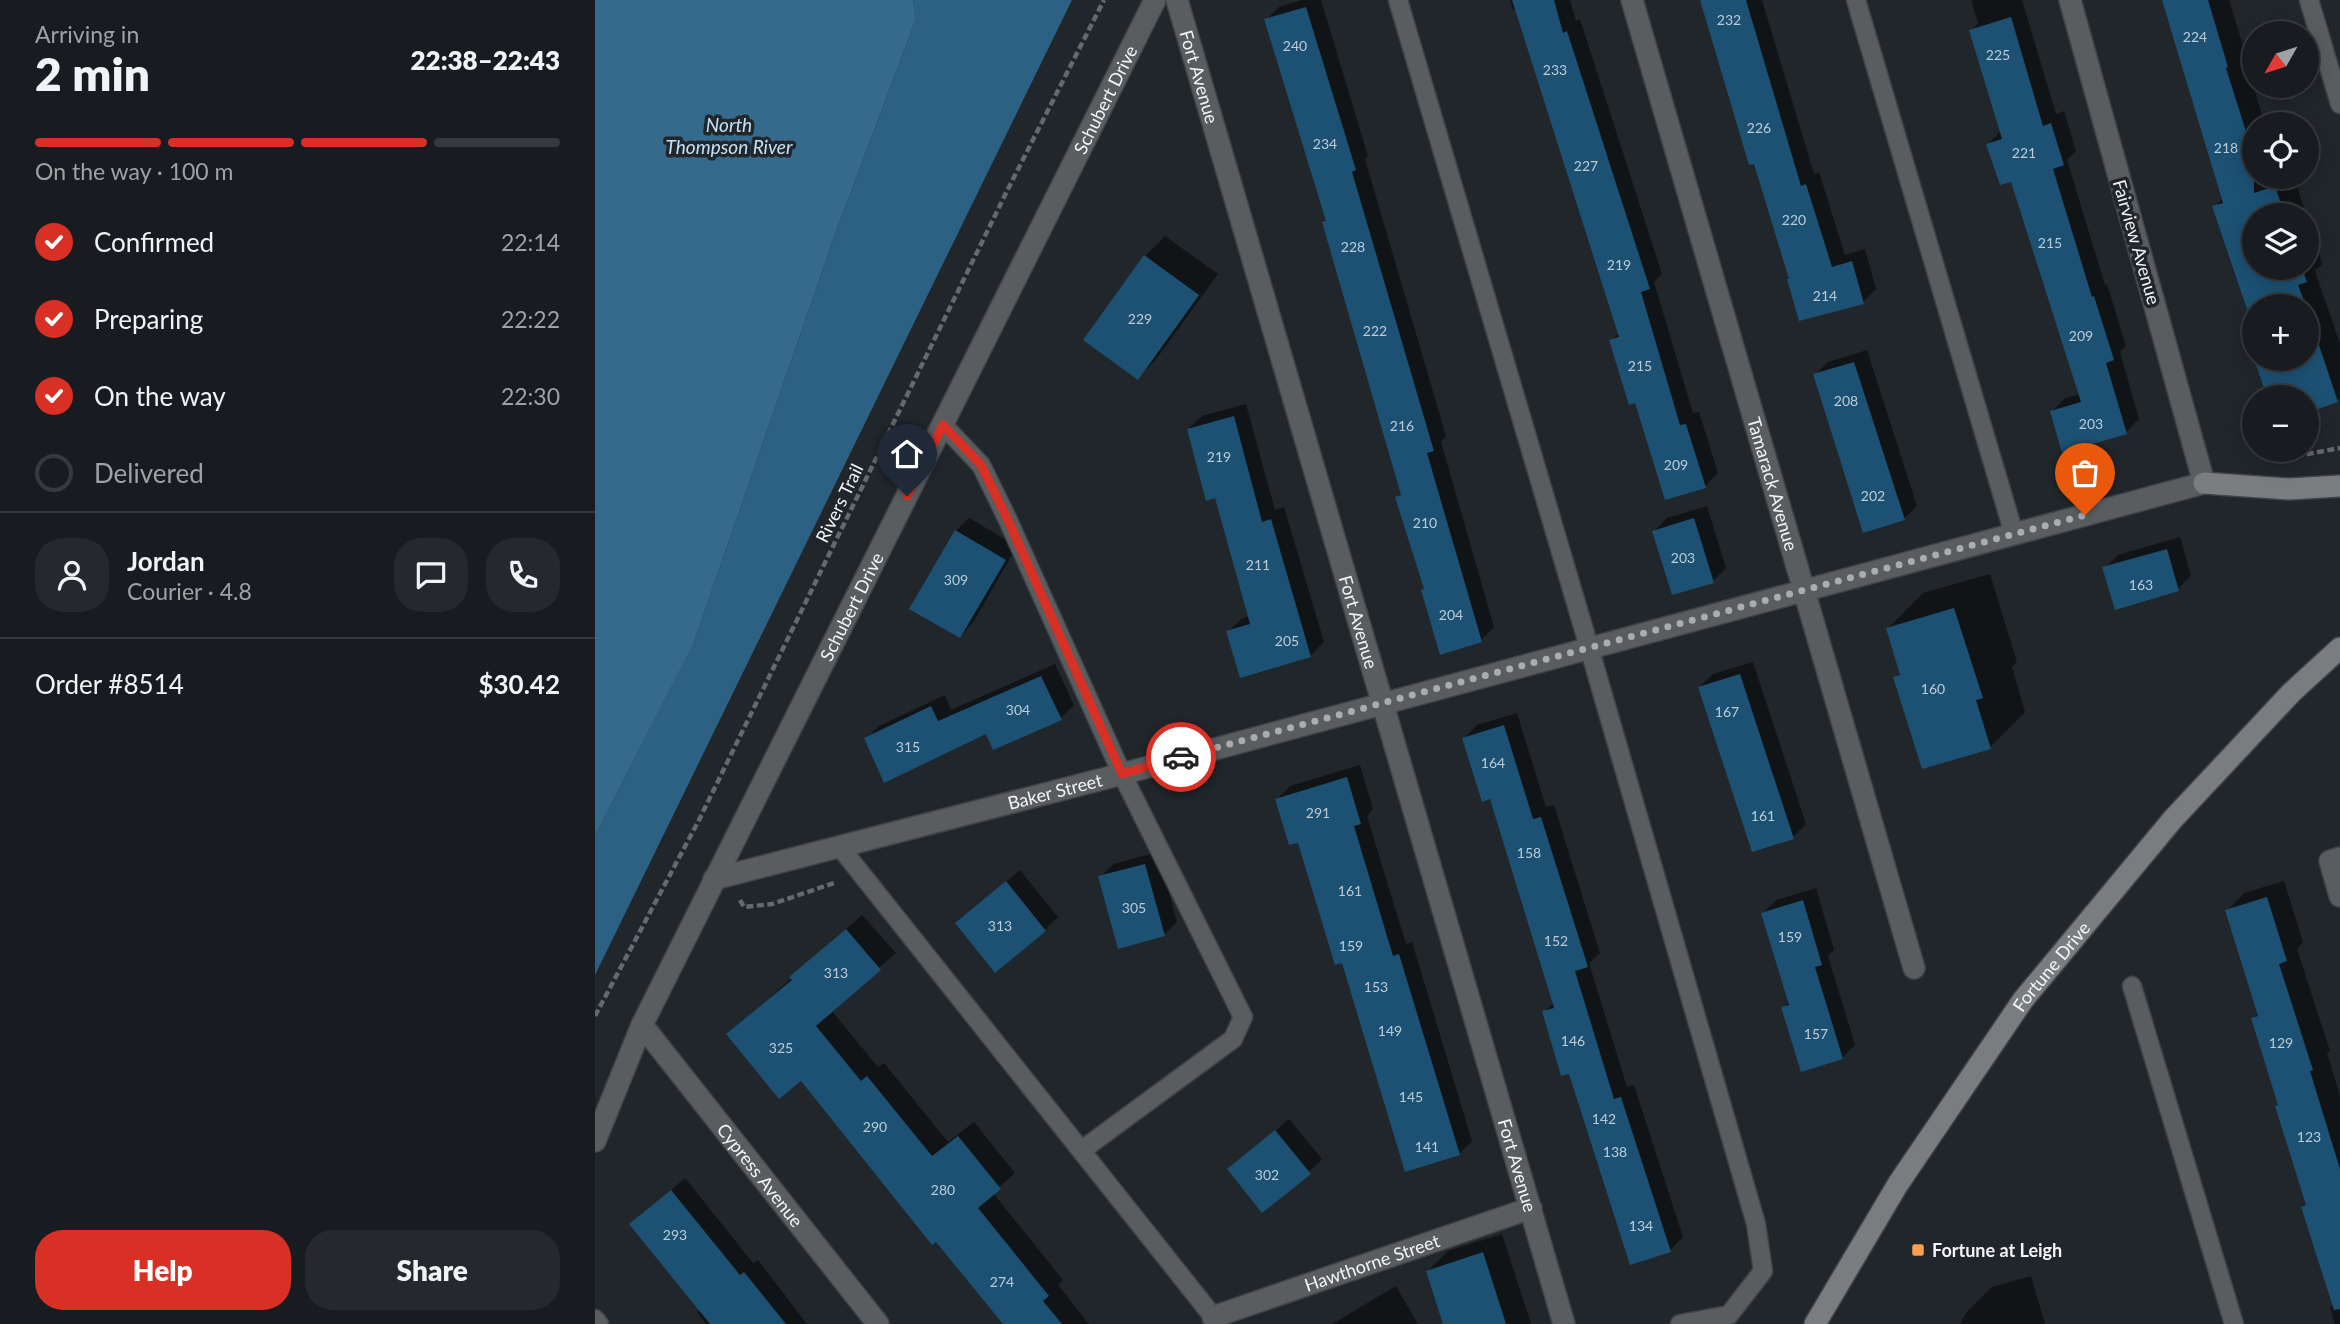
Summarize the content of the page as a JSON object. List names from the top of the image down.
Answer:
{
  "streets": {
    "main road": ["Fortune Drive"],
    "street": [
      "Fort Avenue",
      "Schubert Drive",
      "Fairview Avenue",
      "Tamarack Avenue",
      "Baker Street",
      "Cypress Avenue",
      "Hawthorne Street"
    ],
    "path": ["Rivers Trail"]
  },
  "crossings": [
    ["Fort Avenue", "Baker Street"],
    ["Fort Avenue", "Hawthorne Street"],
    ["Schubert Drive", "Baker Street"],
    ["Schubert Drive", "Cypress Avenue"],
    ["Fairview Avenue", "Baker Street"],
    ["Tamarack Avenue", "Baker Street"]
  ],
  "water": ["North Thompson River"],
  "places": {
    "transit": ["Fortune at Leigh"]
  },
  "house_numbers": [
    "232",
    "224",
    "240",
    "225",
    "233",
    "226",
    "234",
    "218",
    "221",
    "227",
    "220",
    "215",
    "228",
    "219",
    "214",
    "229",
    "222",
    "209",
    "215",
    "208",
    "203",
    "216",
    "219",
    "209",
    "202",
    "210",
    "203",
    "211",
    "309",
    "163",
    "204",
    "205",
    "160",
    "304",
    "167",
    "315",
    "164",
    "291",
    "161",
    "158",
    "161",
    "305",
    "313",
    "159",
    "152",
    "159",
    "313",
    "153",
    "149",
    "157",
    "146",
    "129",
    "325",
    "145",
    "142",
    "290",
    "123",
    "141",
    "138",
    "302",
    "280",
    "134",
    "293",
    "274"
  ],
  "north": "bottom left",
  "page": {
    "heading": ["2 min", "Arriving in", "22:38–22:43"],
    "panel": [
      "Jordan",
      "Courier · 4.8",
      "Order #8514",
      "$30.42"
    ],
    "map_buttons": ["+", "−"],
    "bar": "On the way · 100 m",
    "list": [
      ["Confirmed", "22:14"],
      ["Preparing", "22:22"],
      ["On the way", "22:30"],
      "Delivered"
    ],
    "buttons": ["Help", "Share"]
  }
}
